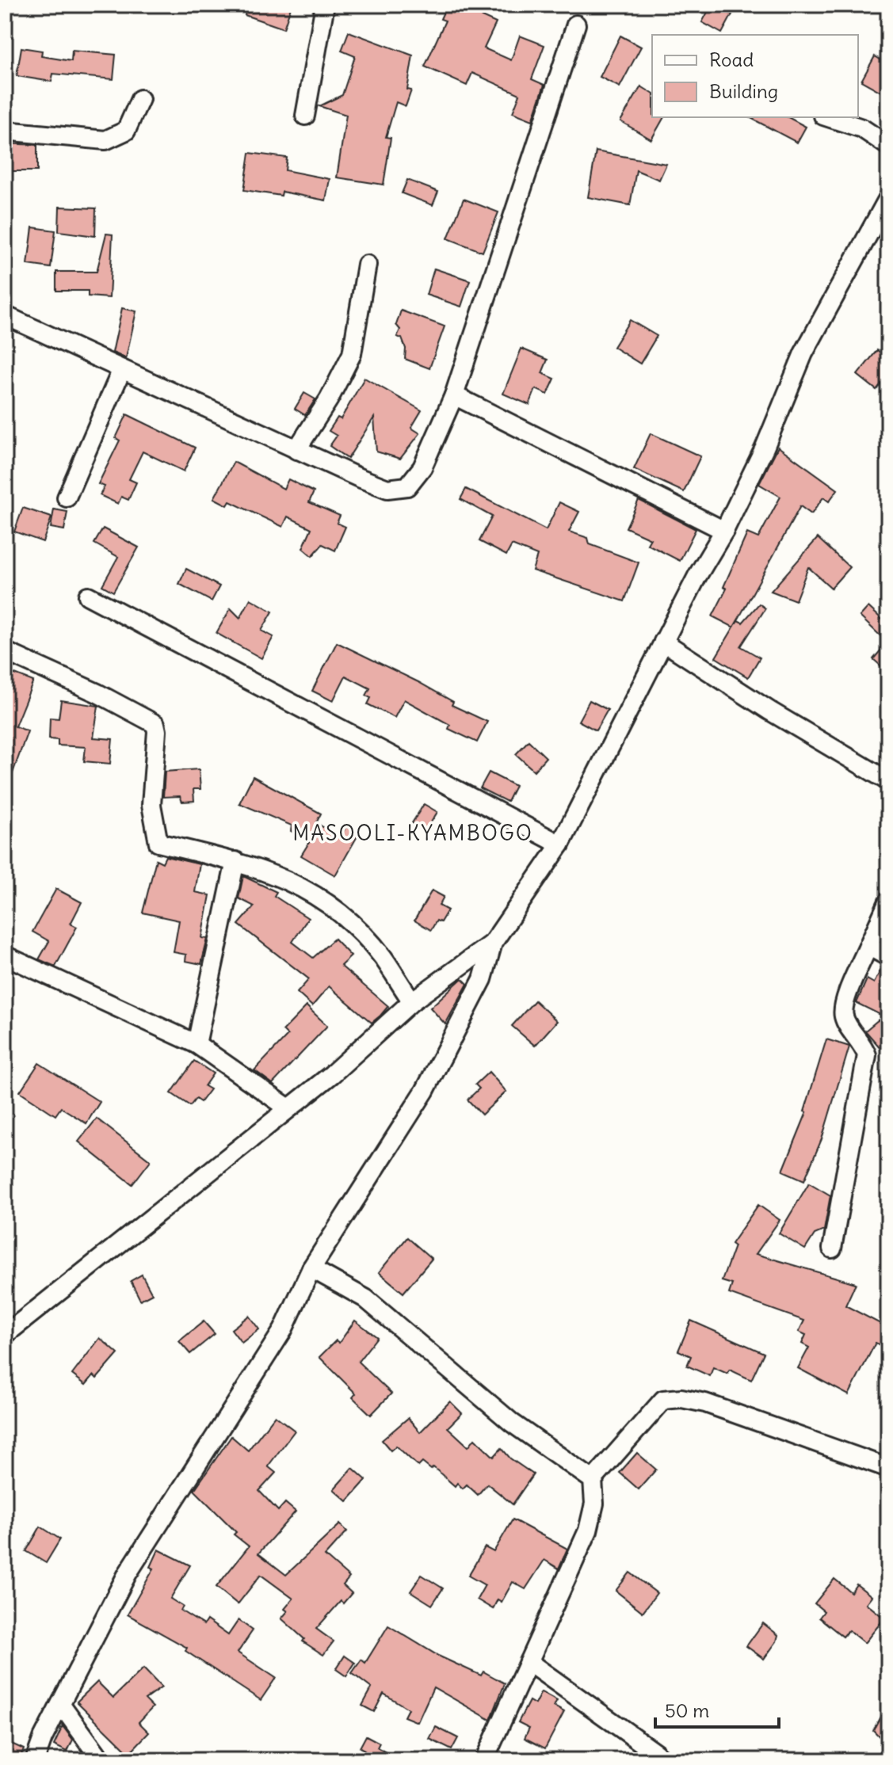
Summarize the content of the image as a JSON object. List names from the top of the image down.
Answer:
{
  "districts": ["MASOOLI-KYAMBOGO"],
  "legend": ["Road", "Building"],
  "scale_bar": "50 m"
}
